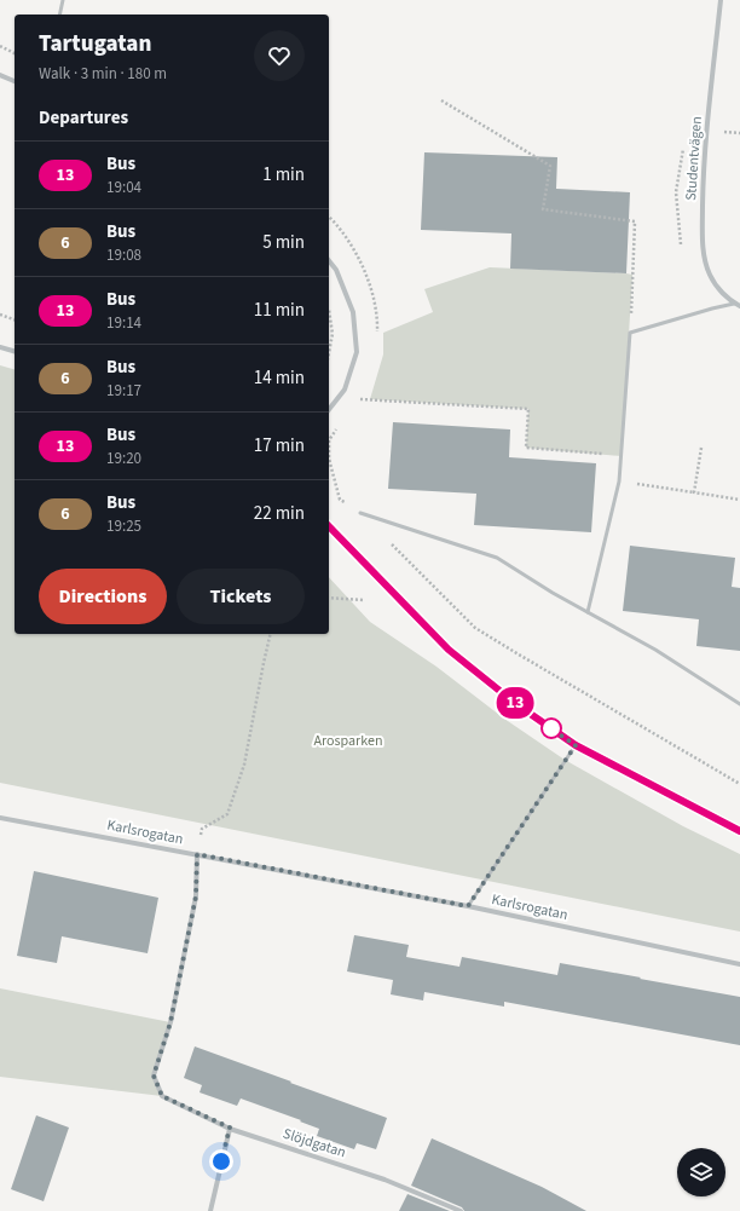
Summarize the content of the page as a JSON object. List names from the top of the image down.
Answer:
{
  "streets": {
    "street": ["Studentvägen", "Karlsrogatan", "Slöjdgatan"]
  },
  "crossings": [
    ["Karlsrogatan", "Slöjdgatan"]
  ],
  "parks": ["Arosparken"],
  "lines": ["bus line 13"],
  "page": {
    "on_map": "13",
    "heading": [
      ["Tartugatan", "Walk · 3 min · 180 m"],
      "Departures"
    ],
    "list": [
      {
        "mark": "13",
        "name": "Bus",
        "note": "19:04",
        "value": "1 min"
      },
      {
        "mark": "6",
        "name": "Bus",
        "note": "19:08",
        "value": "5 min"
      },
      {
        "mark": "13",
        "name": "Bus",
        "note": "19:14",
        "value": "11 min"
      },
      {
        "mark": "6",
        "name": "Bus",
        "note": "19:17",
        "value": "14 min"
      },
      {
        "mark": "13",
        "name": "Bus",
        "note": "19:20",
        "value": "17 min"
      },
      {
        "mark": "6",
        "name": "Bus",
        "note": "19:25",
        "value": "22 min"
      }
    ],
    "buttons": ["Directions", "Tickets"]
  }
}
